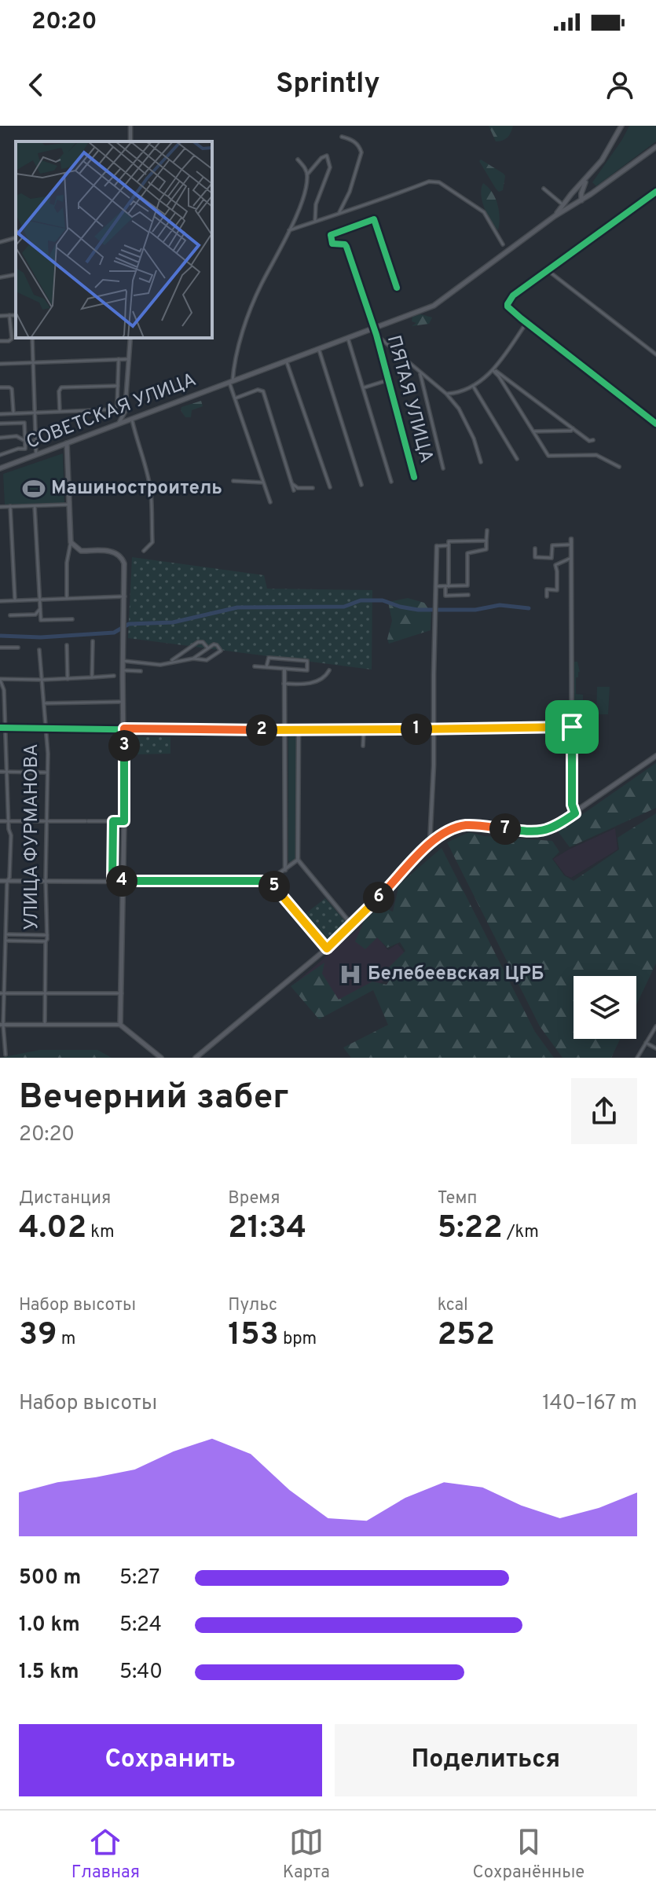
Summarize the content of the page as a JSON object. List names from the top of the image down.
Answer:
{
  "streets": {
    "main road": ["СОВЕТСКАЯ УЛИЦА"],
    "street": ["ПЯТАЯ УЛИЦА", "УЛИЦА ФУРМАНОВА"]
  },
  "crossings": [
    ["ПЯТАЯ УЛИЦА", "СОВЕТСКАЯ УЛИЦА"]
  ],
  "places": {
    "sports": ["Машиностроитель"],
    "hospital": ["Белебеевская ЦРБ"]
  },
  "page": {
    "status": "20:20",
    "header": "Sprintly",
    "pins": [
      "1",
      "2",
      "3",
      "7",
      "4",
      "5",
      "6"
    ],
    "heading": ["Вечерний забег", "20:20"],
    "stats": [
      ["Дистанция", "4.02 km"],
      ["Время", "21:34"],
      ["Темп", "5:22 /km"],
      ["Набор высоты", "39 m"],
      ["Пульс", "153 bpm"],
      ["kcal", "252"]
    ],
    "chart": ["Набор высоты", "140–167 m"],
    "list": [
      {
        "name": "500 m",
        "note": "5:27"
      },
      {
        "name": "1.0 km",
        "note": "5:24"
      },
      {
        "name": "1.5 km",
        "note": "5:40"
      }
    ],
    "buttons": ["Сохранить", "Поделиться"],
    "tabs": ["Главная", "Карта", "Сохранённые"]
  }
}
